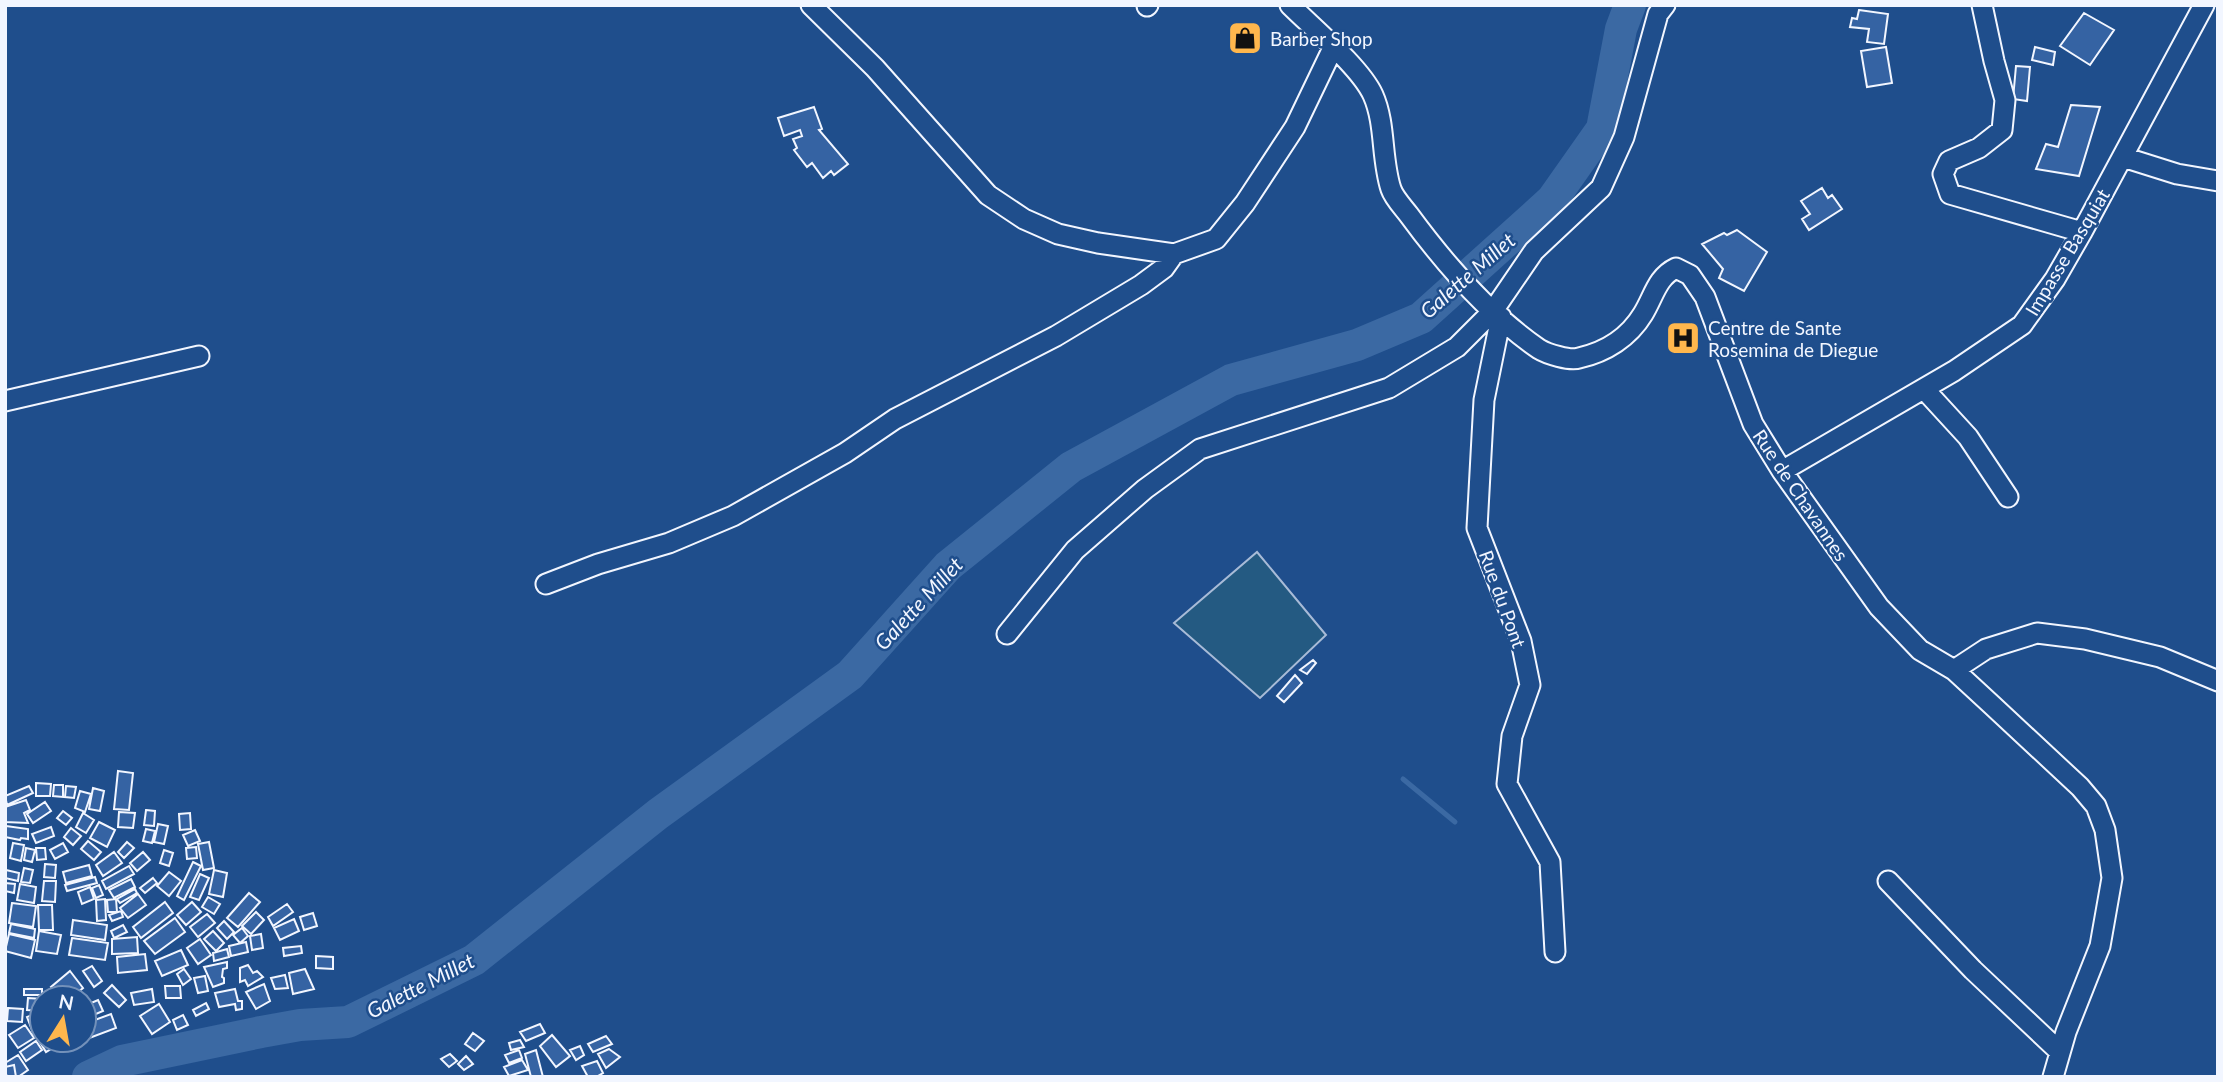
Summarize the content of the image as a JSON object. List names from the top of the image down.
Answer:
{
  "streets": {
    "street": ["Impasse Basquiat", "Rue de Chavannes", "Rue du Pont"]
  },
  "crossings": [
    ["Impasse Basquiat", "Rue de Chavannes"],
    ["Rue de Chavannes", "Rue du Pont"]
  ],
  "water": ["Galette Millet"],
  "places": {
    "shop": ["Barber Shop"],
    "hospital": ["Centre de Sante Rosemina de Diegue"]
  },
  "north": "top"
}
